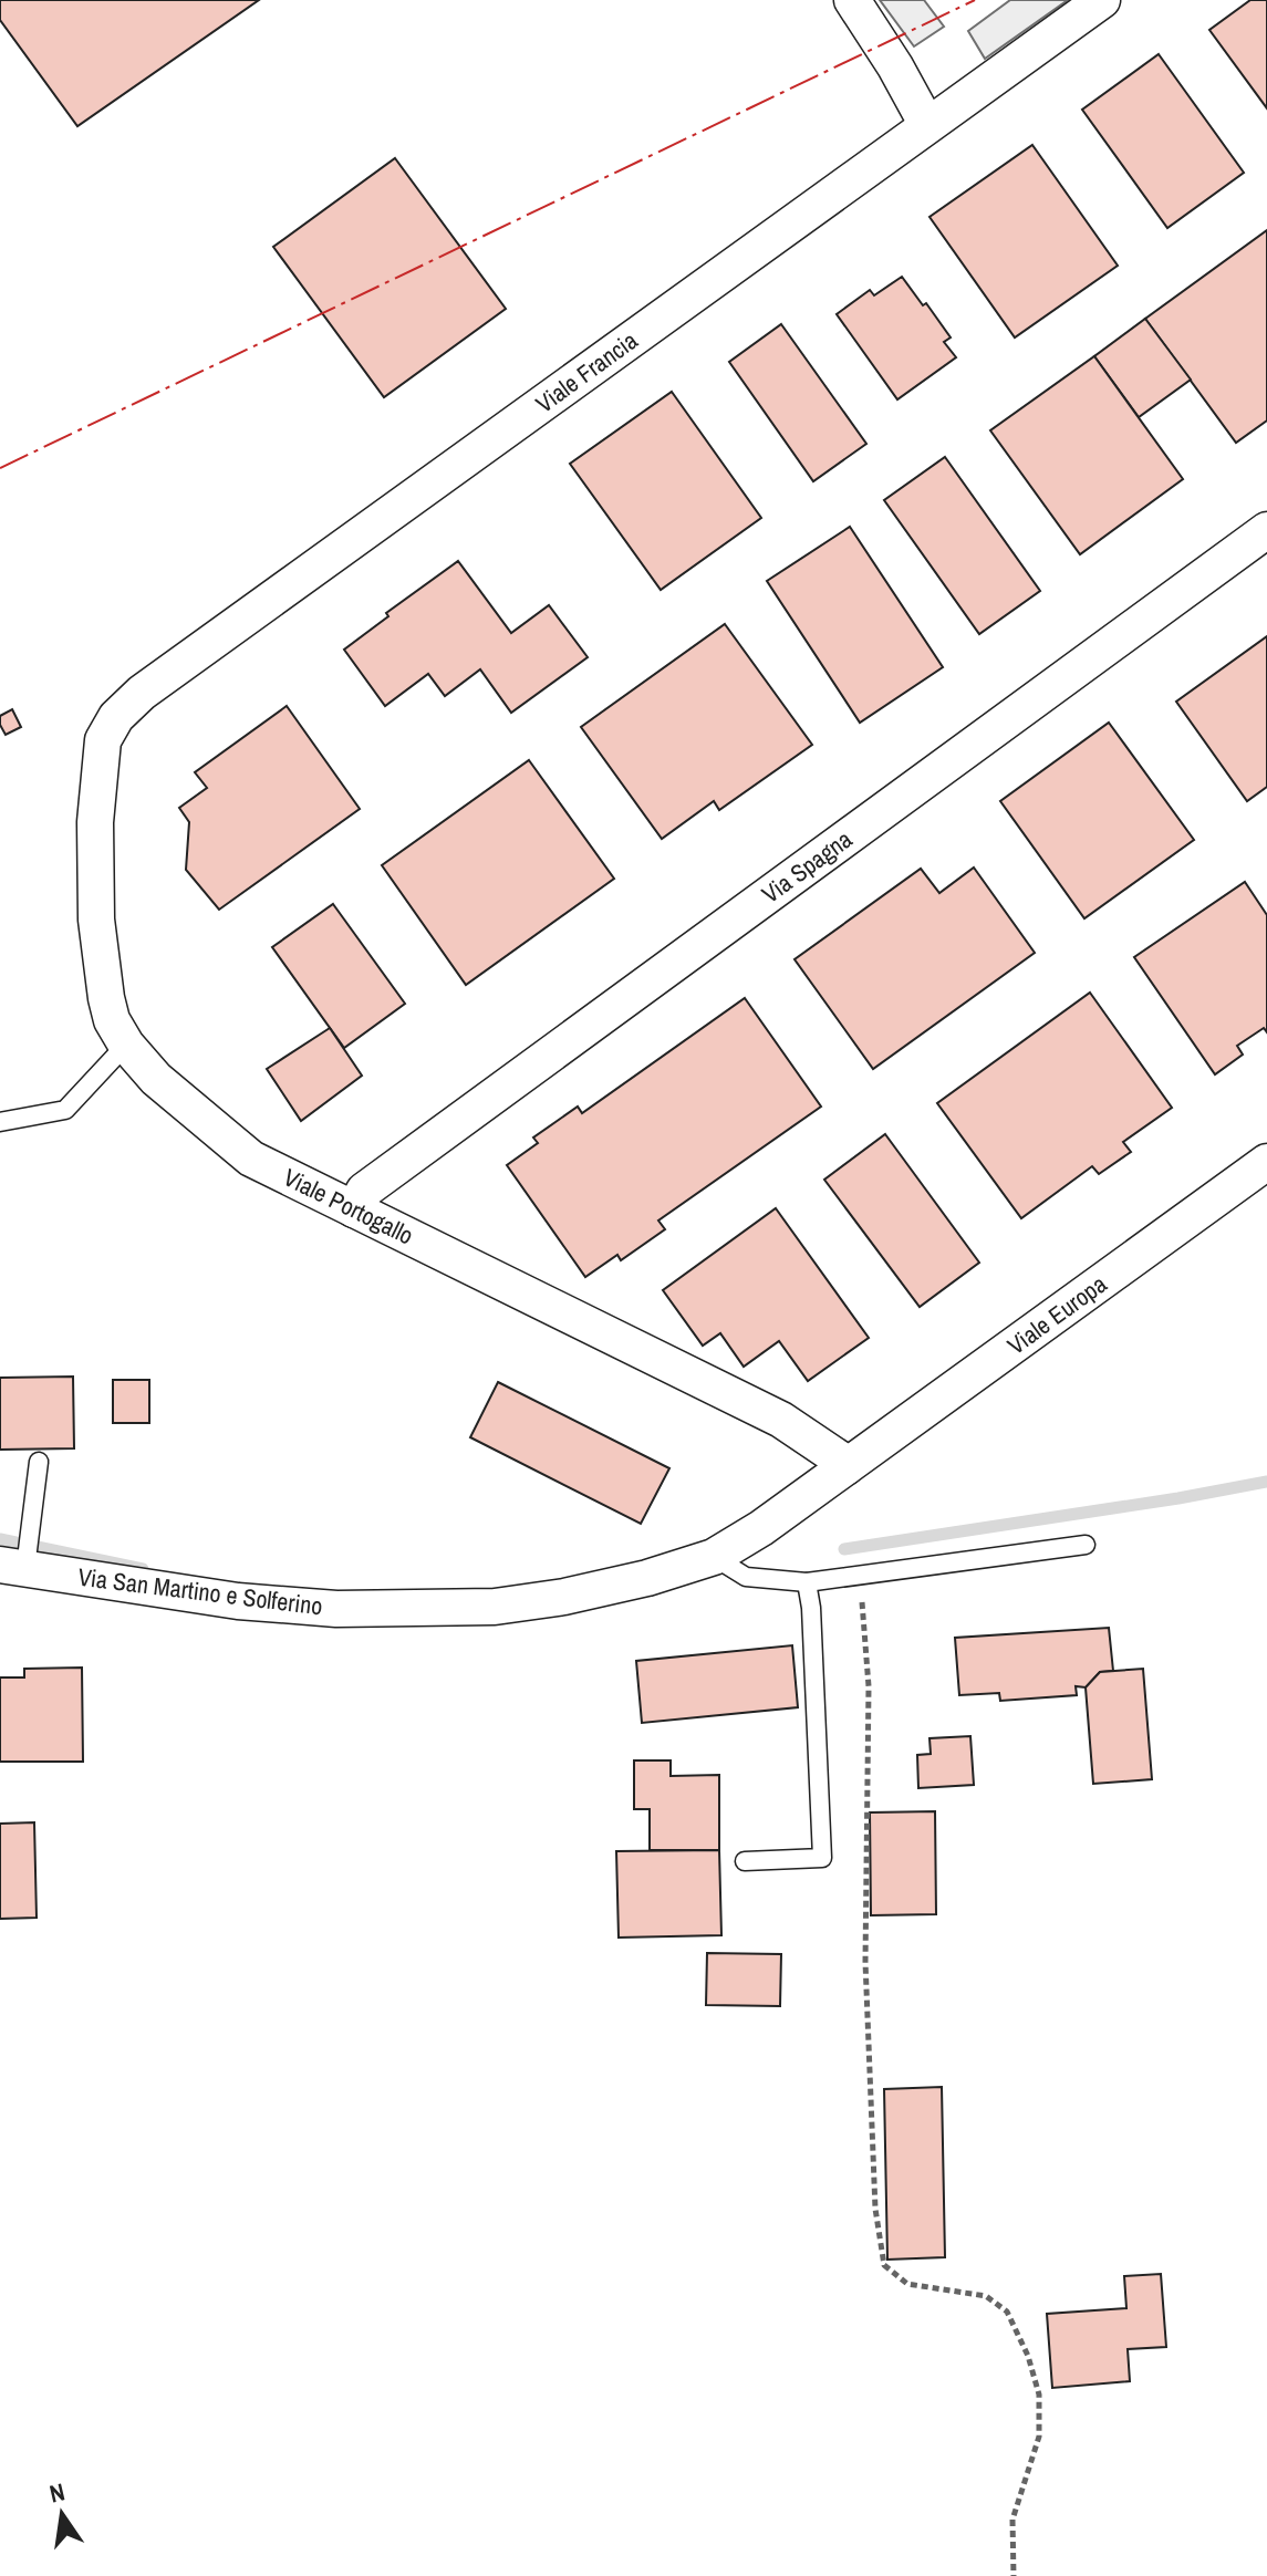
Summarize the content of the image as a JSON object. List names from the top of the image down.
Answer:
{
  "streets": {
    "street": [
      "Viale Francia",
      "Via Spagna",
      "Viale Portogallo",
      "Viale Europa",
      "Via San Martino e Solferino"
    ]
  },
  "crossings": [
    ["Viale Francia", "Viale Portogallo"],
    ["Via Spagna", "Viale Portogallo"],
    ["Viale Portogallo", "Viale Europa"],
    ["Viale Portogallo", "Via San Martino e Solferino"],
    ["Viale Europa", "Via San Martino e Solferino"]
  ],
  "north": "top"
}
